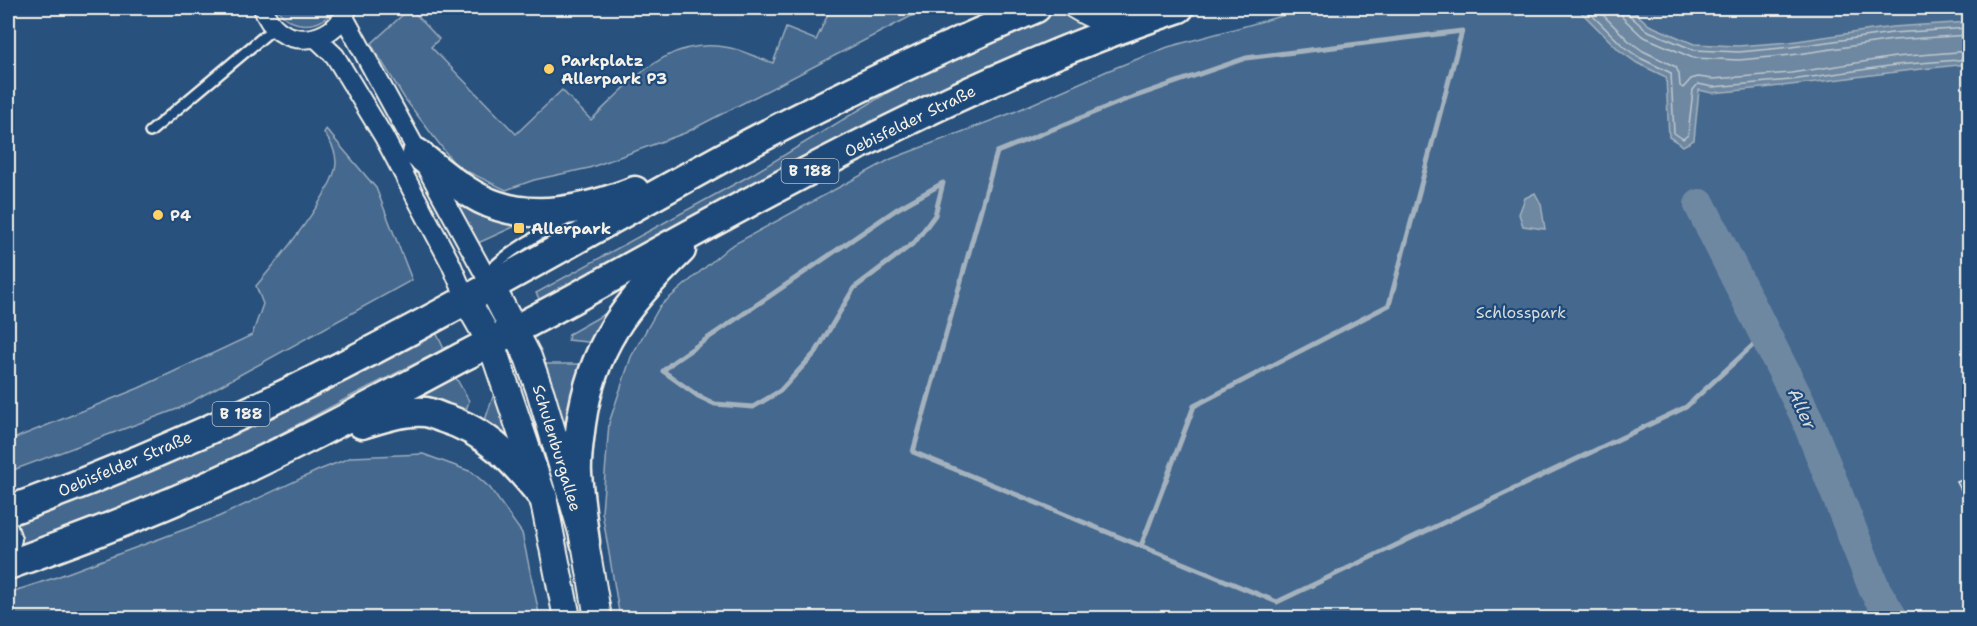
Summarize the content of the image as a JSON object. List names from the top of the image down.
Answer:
{
  "streets": {
    "main road": ["Oebisfelder Straße", "B 188"],
    "street": ["Schulenburgallee"]
  },
  "crossings": [
    ["Oebisfelder Straße", "B 188"],
    ["Oebisfelder Straße", "Schulenburgallee"],
    ["B 188", "Schulenburgallee"]
  ],
  "water": ["Aller"],
  "parks": ["Schlosspark"],
  "places": {
    "other": ["Parkplatz Allerpark P3", "P4"],
    "transit": ["Allerpark"]
  }
}
